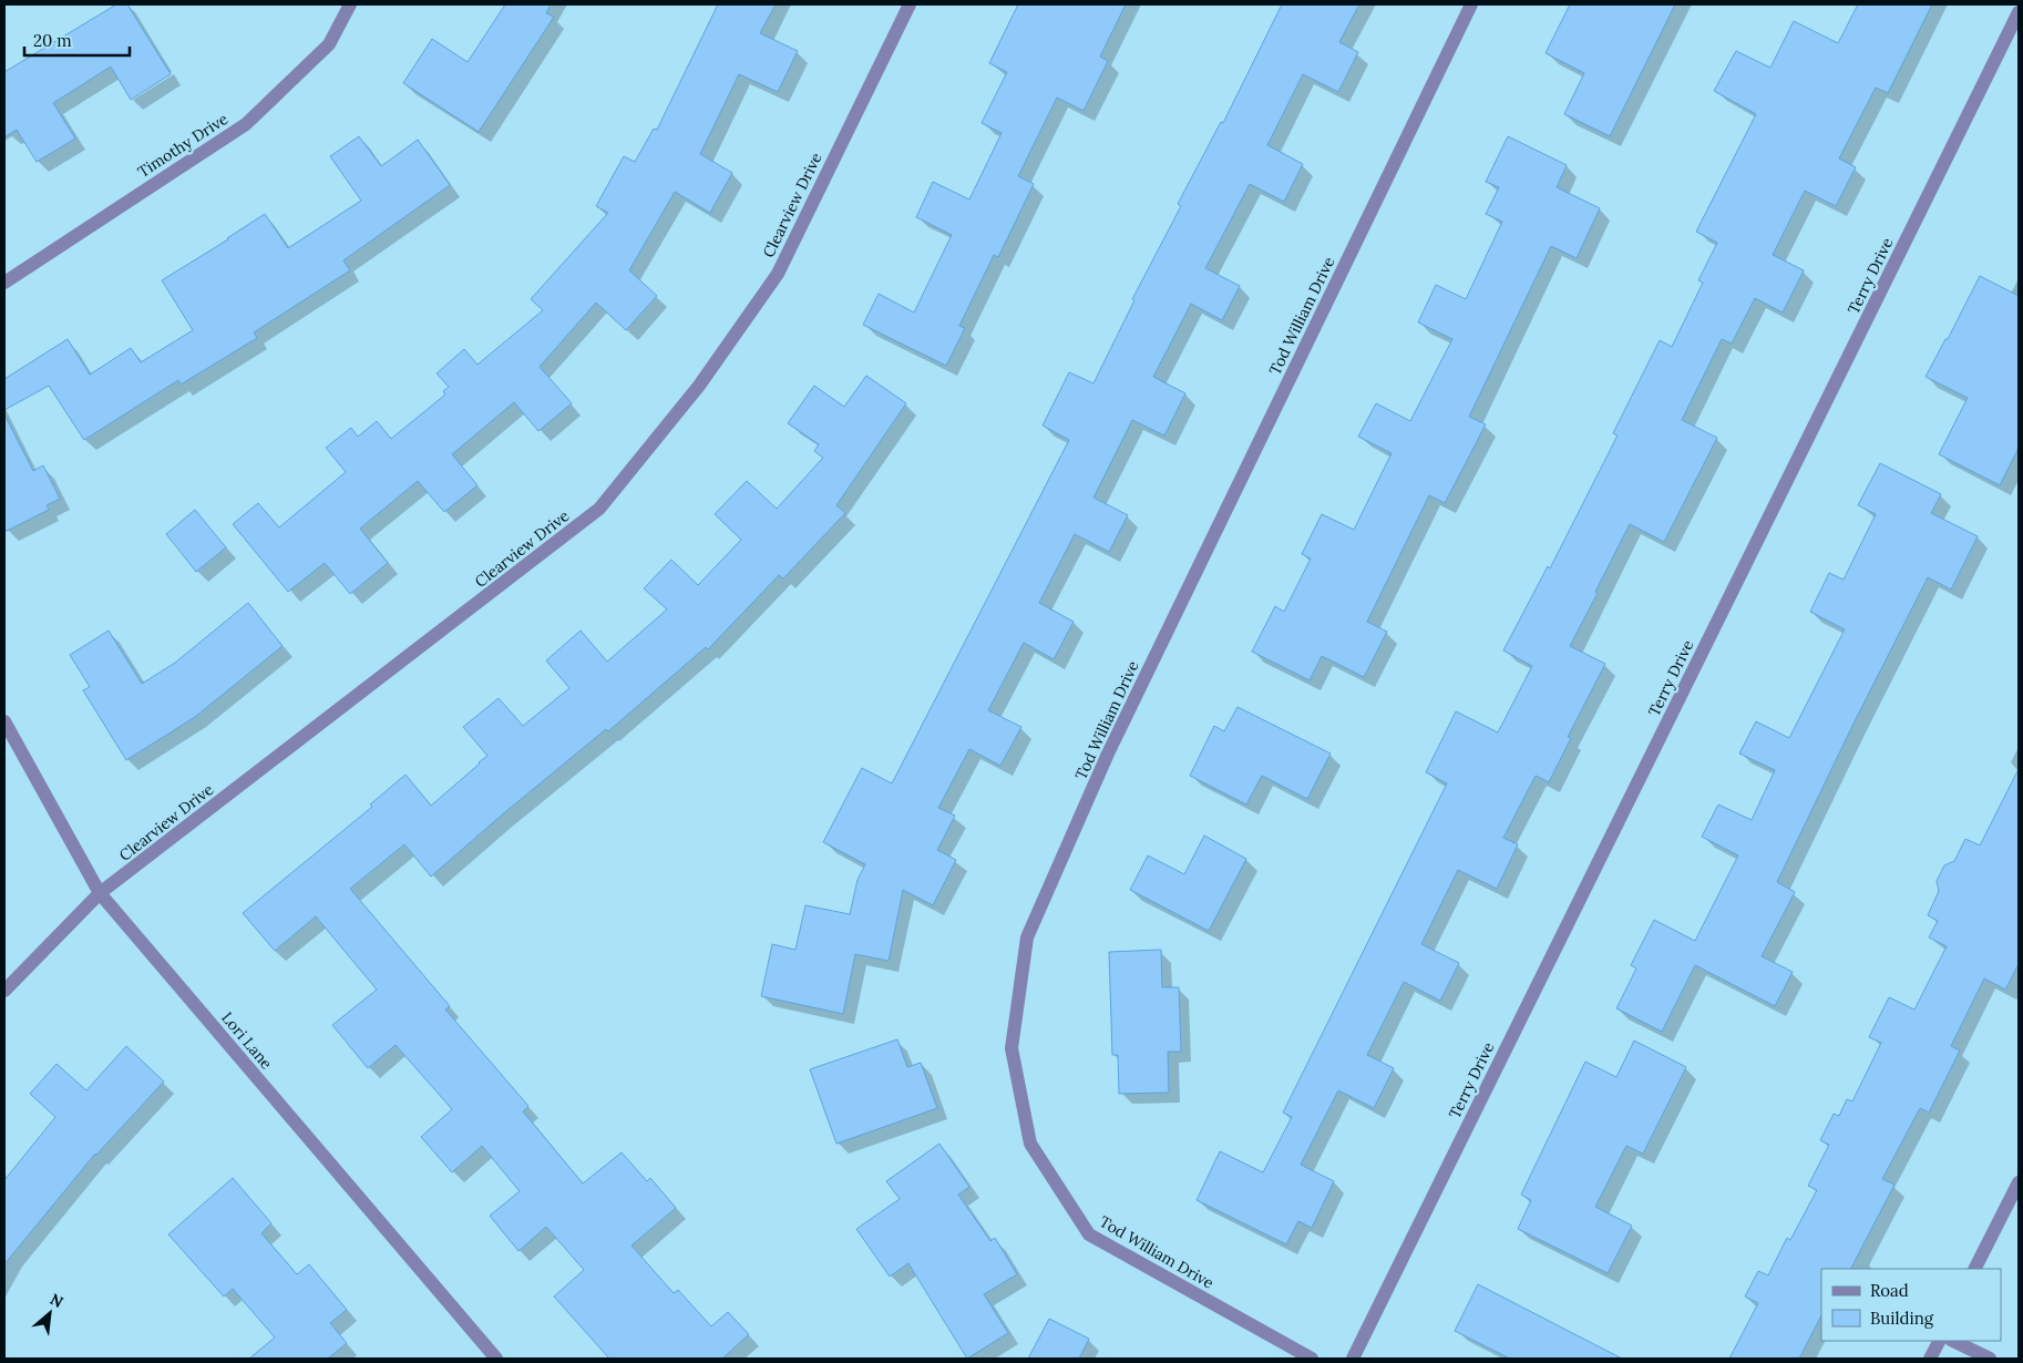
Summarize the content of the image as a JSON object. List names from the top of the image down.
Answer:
{
  "streets": {
    "street": [
      "Timothy Drive",
      "Clearview Drive",
      "Terry Drive",
      "Tod William Drive",
      "Lori Lane"
    ]
  },
  "crossings": [
    ["Clearview Drive", "Lori Lane"]
  ],
  "legend": ["Road", "Building"],
  "scale_bar": "20 m",
  "north": "top right"
}
